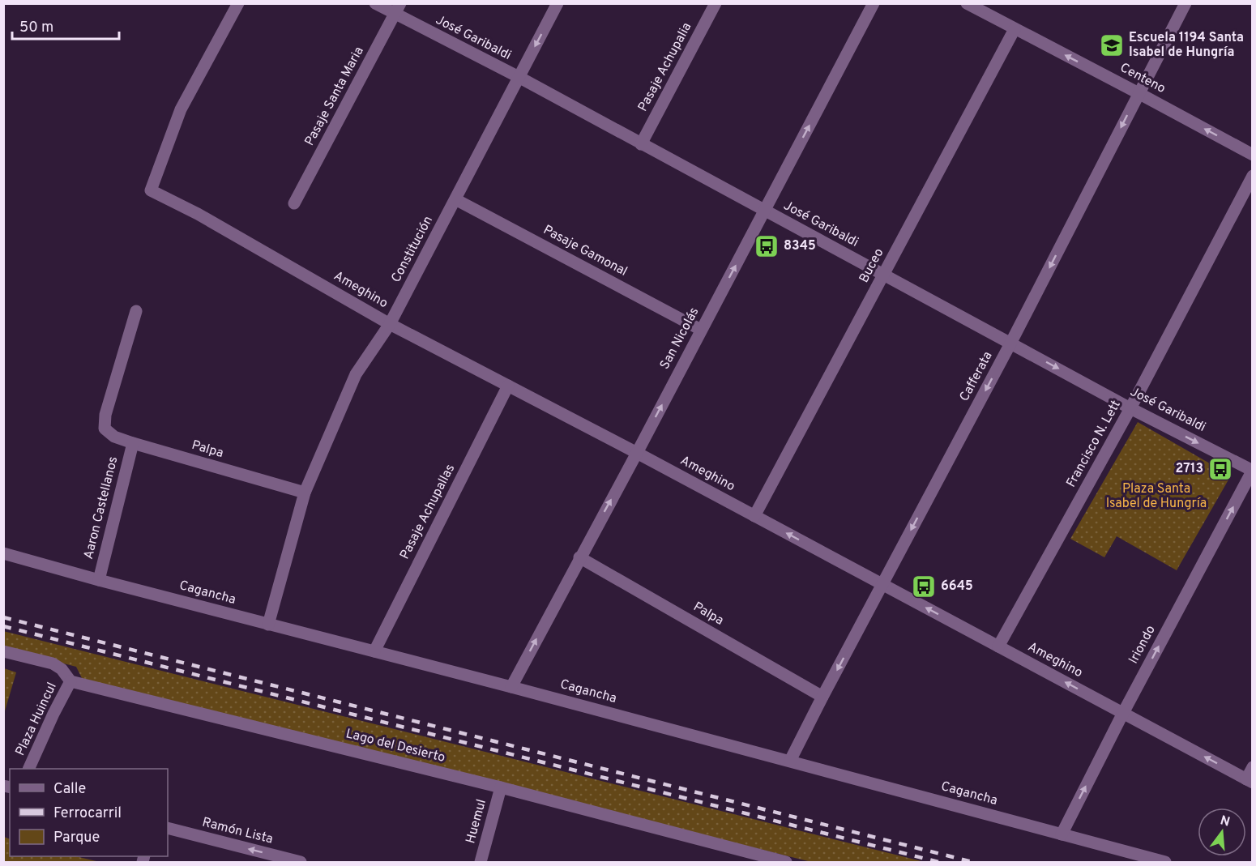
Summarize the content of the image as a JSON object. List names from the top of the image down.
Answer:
{
  "streets": {
    "street": [
      "José Garibaldi",
      "Pasaje Achupalia",
      "Centeno",
      "Pasaje Santa Maria",
      "Constitución",
      "Pasaje Gamonal",
      "Buceo",
      "Ameghino",
      "San Nicolás",
      "Cafferata",
      "Francisco N. Lett",
      "Palpa",
      "Aaron Castellanos",
      "Pasaje Achupallas",
      "Cagancha",
      "Iriondo",
      "Plaza Huincul",
      "Lago del Desierto",
      "Huemul",
      "Ramón Lista"
    ]
  },
  "crossings": [
    ["José Garibaldi", "Pasaje Achupalia"],
    ["José Garibaldi", "Pasaje Santa Maria"],
    ["José Garibaldi", "Constitución"],
    ["José Garibaldi", "Buceo"],
    ["José Garibaldi", "San Nicolás"],
    ["José Garibaldi", "Cafferata"],
    ["José Garibaldi", "Francisco N. Lett"],
    ["José Garibaldi", "Iriondo"],
    ["Centeno", "Buceo"],
    ["Centeno", "Cafferata"],
    ["Constitución", "Pasaje Gamonal"],
    ["Constitución", "Ameghino"],
    ["Constitución", "Palpa"],
    ["Constitución", "Cagancha"],
    ["Pasaje Gamonal", "San Nicolás"],
    ["Buceo", "Ameghino"],
    ["Ameghino", "San Nicolás"],
    ["Ameghino", "Cafferata"],
    ["Ameghino", "Francisco N. Lett"],
    ["Ameghino", "Pasaje Achupallas"],
    ["Ameghino", "Iriondo"],
    ["San Nicolás", "Palpa"],
    ["San Nicolás", "Cagancha"],
    ["Cafferata", "Palpa"],
    ["Cafferata", "Cagancha"],
    ["Palpa", "Aaron Castellanos"],
    ["Aaron Castellanos", "Cagancha"],
    ["Pasaje Achupallas", "Cagancha"],
    ["Cagancha", "Iriondo"],
    ["Plaza Huincul", "Lago del Desierto"],
    ["Lago del Desierto", "Huemul"]
  ],
  "one_way": [
    "Centeno",
    "Ameghino",
    "San Nicolás",
    "Cafferata",
    "Iriondo",
    "Ramón Lista"
  ],
  "parks": ["Plaza Santa Isabel de Hungría"],
  "places": {
    "school or university": ["Escuela 1194 Santa Isabel de Hungría"],
    "bus stop": ["8345", "2713", "6645"]
  },
  "legend": ["Calle", "Ferrocarril", "Parque"],
  "scale_bar": "50 m",
  "north": "top"
}
